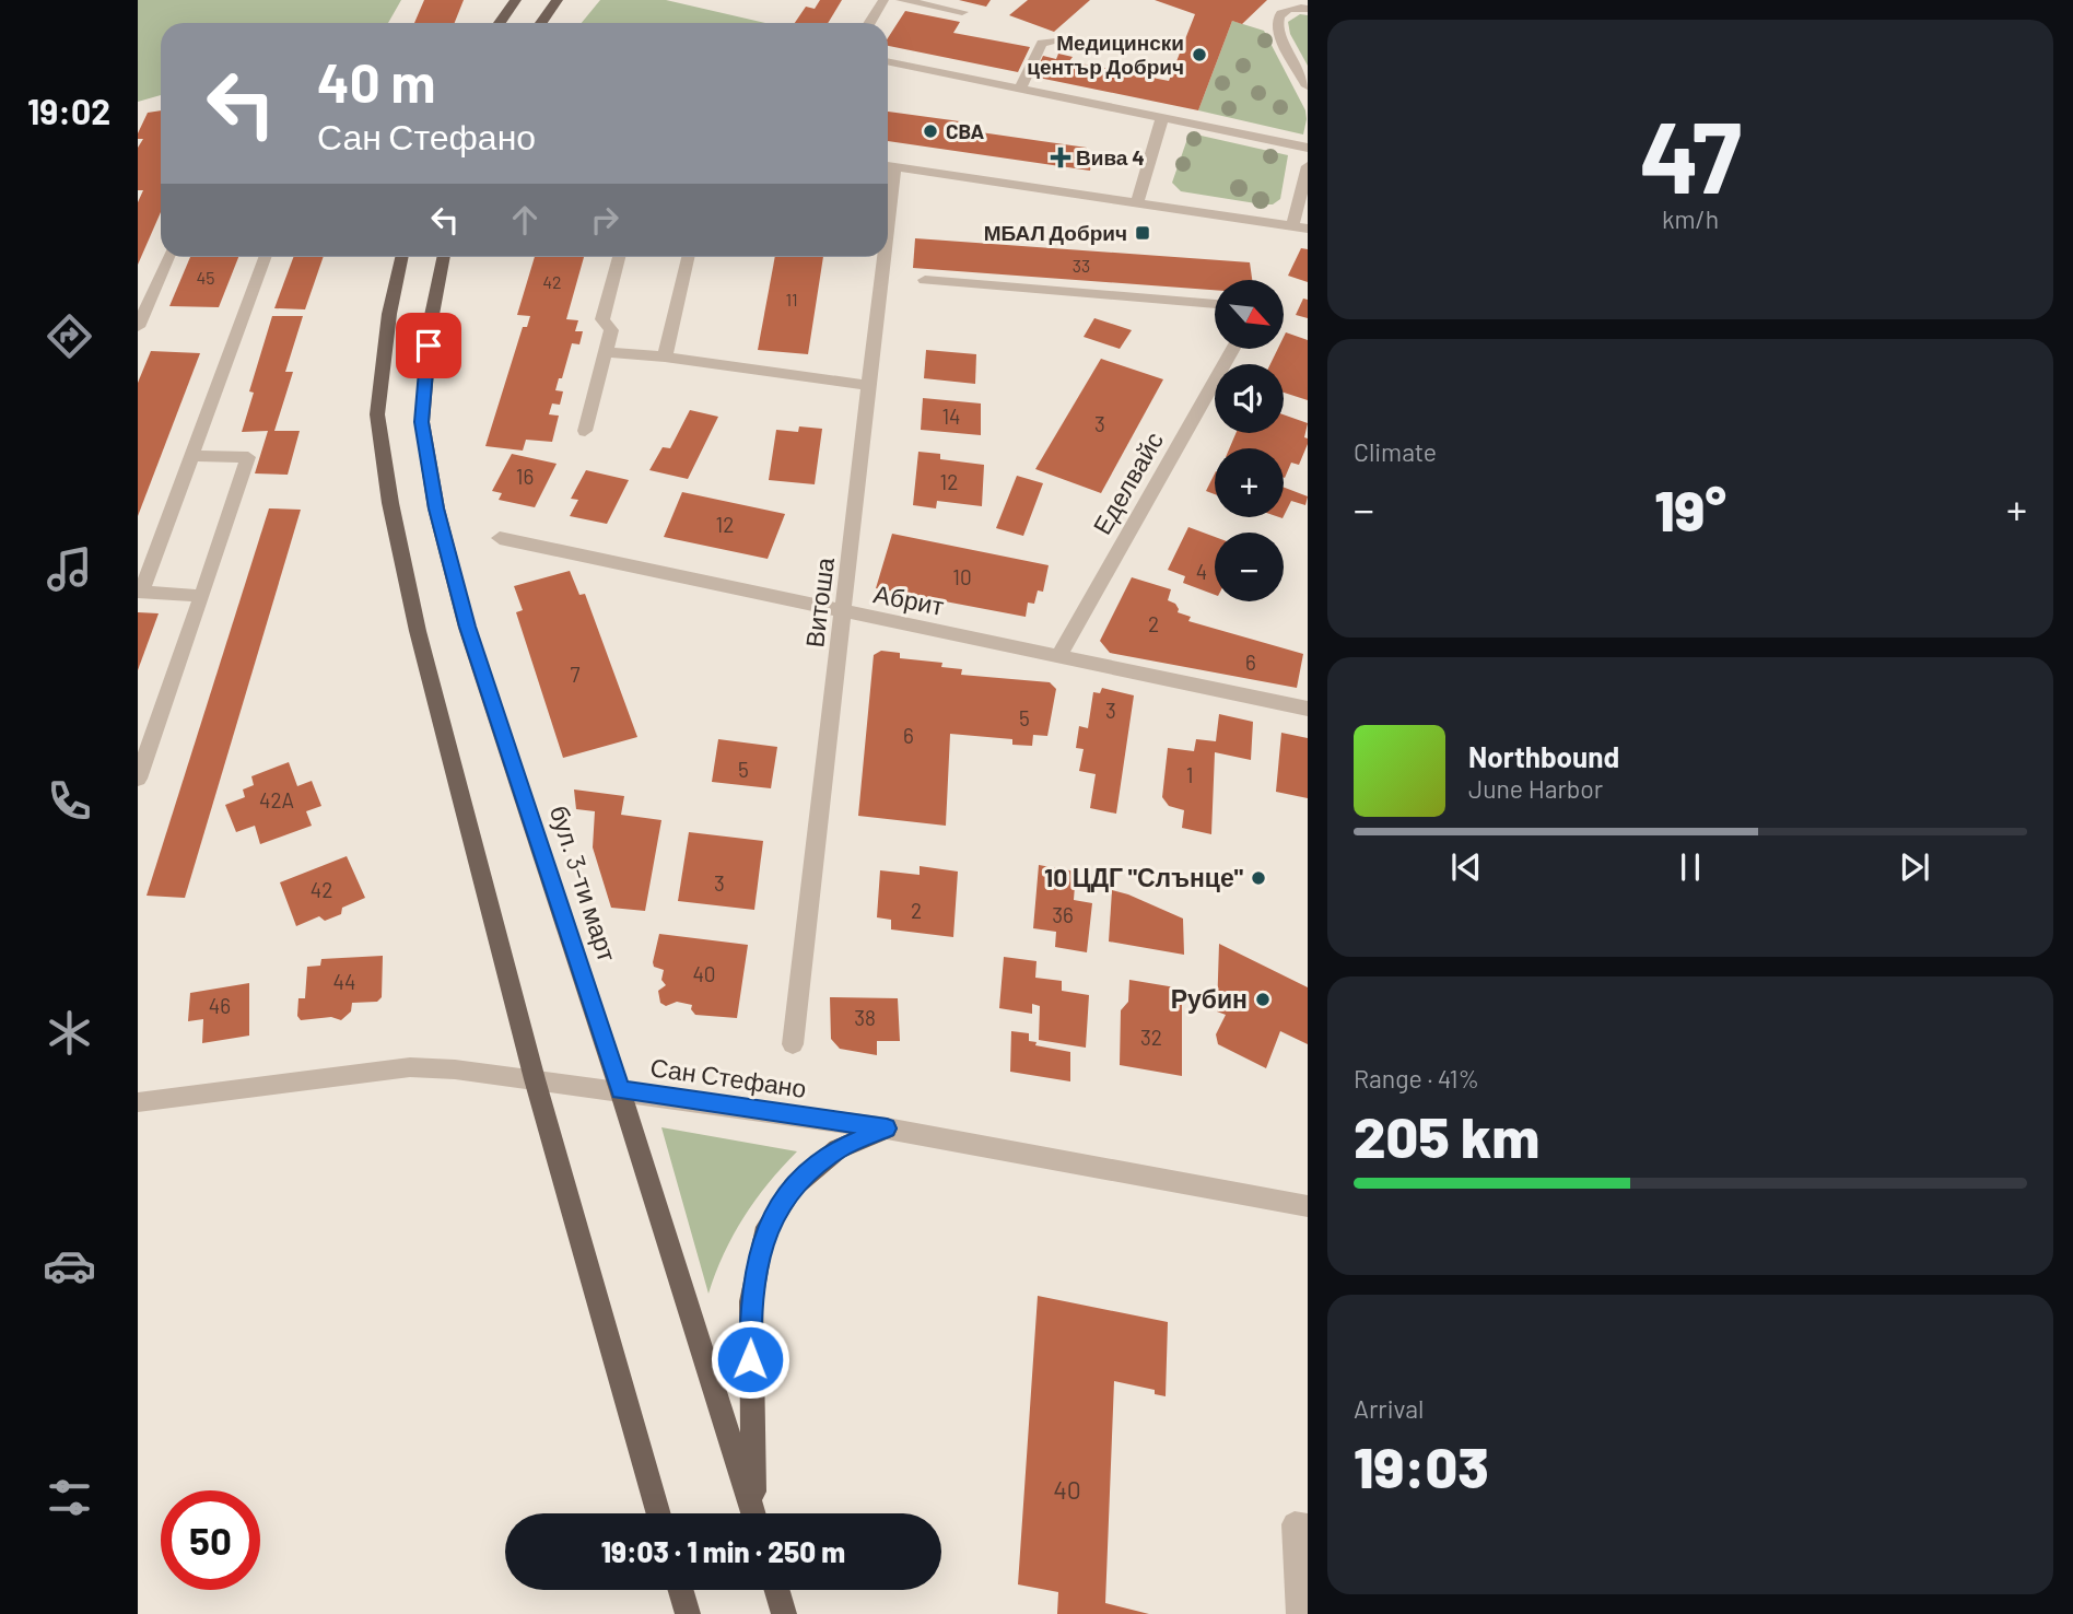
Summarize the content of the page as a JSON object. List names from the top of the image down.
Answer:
{
  "streets": {
    "main road": ["бул. 3-ти март"],
    "street": [
      "Еделвайс",
      "Абрит",
      "Витоша",
      "Сан Стефано"
    ]
  },
  "crossings": [
    ["Еделвайс", "Абрит"],
    ["Абрит", "Витоша"],
    ["бул. 3-ти март", "Сан Стефано"]
  ],
  "places": {
    "other": [
      "Медицински център Добрич",
      "CBA",
      "10 ЦДГ \"Слънце\"",
      "Рубин"
    ],
    "health": ["Вива 4"],
    "transit": ["МБАЛ Добрич"]
  },
  "house_numbers": [
    "33",
    "45",
    "42",
    "11",
    "14",
    "3",
    "16",
    "12",
    "12",
    "4",
    "10",
    "2",
    "6",
    "7",
    "3",
    "5",
    "6",
    "5",
    "1",
    "42A",
    "3",
    "42",
    "2",
    "36",
    "40",
    "44",
    "46",
    "38",
    "32",
    "40"
  ],
  "north": "bottom right",
  "page": {
    "tabs": "19:02",
    "tile": [
      ["47", "km/h"],
      "Climate",
      ["Range · 41%", "205 km"],
      ["Arrival", "19:03"]
    ],
    "turn": ["40 m", "Сан Стефано"],
    "map_buttons": ["+", "−"],
    "heat": ["−", "19°", "+"],
    "song": ["Northbound", "June Harbor"],
    "limit": "50",
    "trip": "19:03 · 1 min · 250 m"
  }
}
